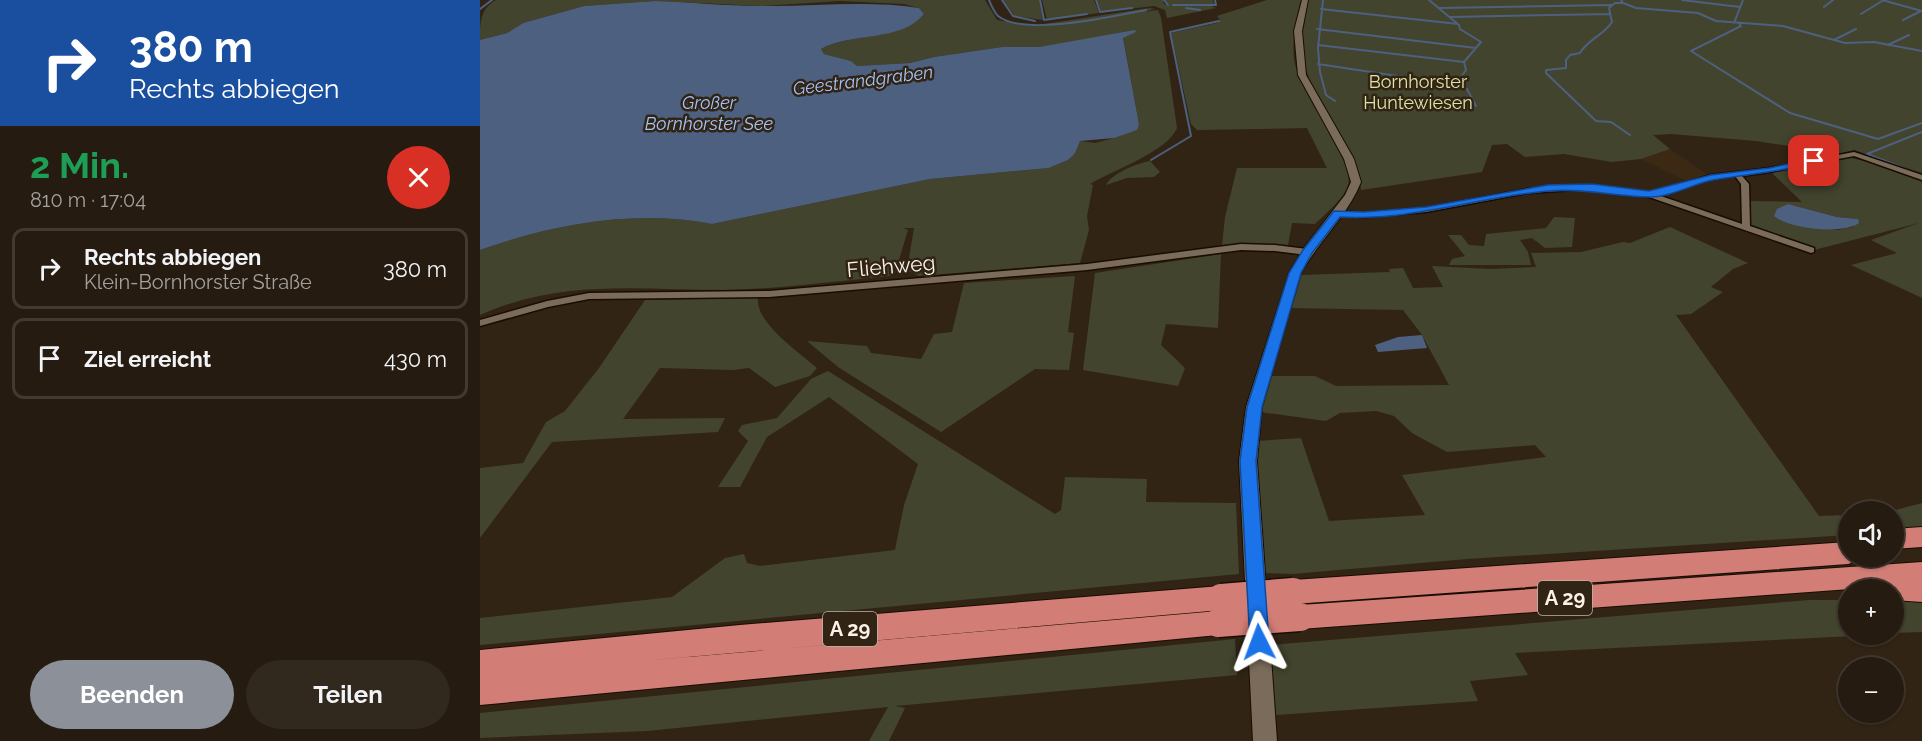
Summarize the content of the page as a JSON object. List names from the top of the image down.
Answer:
{
  "streets": {
    "highway": ["A 29"],
    "street": ["Fliehweg"]
  },
  "water": ["Geestrandgraben", "Großer Bornhorster See"],
  "parks": ["Bornhorster Huntewiesen"],
  "page": {
    "turn": ["380 m", "Rechts abbiegen"],
    "heading": ["2 Min.", "810 m · 17:04"],
    "list": [
      {
        "name": "Rechts abbiegen",
        "note": "Klein-Bornhorster Straße",
        "value": "380 m"
      },
      {
        "name": "Ziel erreicht",
        "value": "430 m"
      }
    ],
    "map_buttons": ["+", "−"],
    "buttons": ["Beenden", "Teilen"]
  }
}
